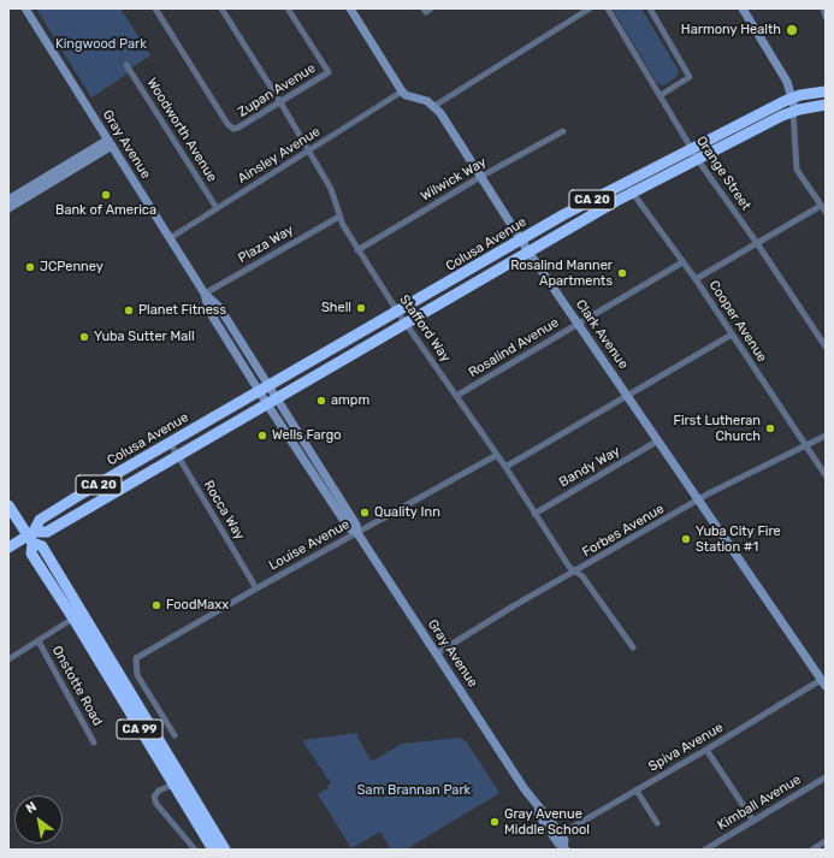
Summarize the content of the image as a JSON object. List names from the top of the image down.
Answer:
{
  "streets": {
    "highway": ["CA 20", "Colusa Avenue", "CA 99"],
    "main road": ["Gray Avenue", "Clark Avenue"],
    "street": [
      "Zupan Avenue",
      "Woodworth Avenue",
      "Ainsley Avenue",
      "Orange Street",
      "Wilwick Way",
      "Plaza Way",
      "Cooper Avenue",
      "Stafford Way",
      "Rosalind Avenue",
      "Bandy Way",
      "Rocca Way",
      "Forbes Avenue",
      "Louise Avenue",
      "Onstotte Road",
      "Spiva Avenue",
      "Kimball Avenue"
    ]
  },
  "crossings": [
    ["Zupan Avenue", "Stafford Way"],
    ["Woodworth Avenue", "Ainsley Avenue"],
    ["Gray Avenue", "Ainsley Avenue"],
    ["Gray Avenue", "Plaza Way"],
    ["Gray Avenue", "Colusa Avenue"],
    ["Gray Avenue", "Forbes Avenue"],
    ["Gray Avenue", "Louise Avenue"],
    ["Gray Avenue", "Spiva Avenue"],
    ["Ainsley Avenue", "Stafford Way"],
    ["Orange Street", "Colusa Avenue"],
    ["Wilwick Way", "Stafford Way"],
    ["Wilwick Way", "Clark Avenue"],
    ["CA 20", "Colusa Avenue"],
    ["CA 20", "CA 99"],
    ["Plaza Way", "Stafford Way"],
    ["Colusa Avenue", "Cooper Avenue"],
    ["Colusa Avenue", "Stafford Way"],
    ["Colusa Avenue", "Clark Avenue"],
    ["Colusa Avenue", "Rocca Way"],
    ["Colusa Avenue", "CA 99"],
    ["Cooper Avenue", "Rosalind Avenue"],
    ["Cooper Avenue", "Forbes Avenue"],
    ["Stafford Way", "Rosalind Avenue"],
    ["Stafford Way", "Bandy Way"],
    ["Stafford Way", "Forbes Avenue"],
    ["Stafford Way", "Louise Avenue"],
    ["Clark Avenue", "Rosalind Avenue"],
    ["Clark Avenue", "Bandy Way"],
    ["Clark Avenue", "Forbes Avenue"],
    ["Clark Avenue", "Spiva Avenue"],
    ["Rocca Way", "Louise Avenue"]
  ],
  "parks": ["Kingwood Park", "Sam Brannan Park"],
  "places": [
    "Harmony Health",
    "Bank of America",
    "JCPenney",
    "Rosalind Manner Apartments",
    "Shell",
    "Planet Fitness",
    "Yuba Sutter Mall",
    "ampm",
    "First Lutheran Church",
    "Wells Fargo",
    "Quality Inn",
    "Yuba City Fire Station #1",
    "FoodMaxx",
    "Gray Avenue Middle School"
  ],
  "north": "top left"
}
